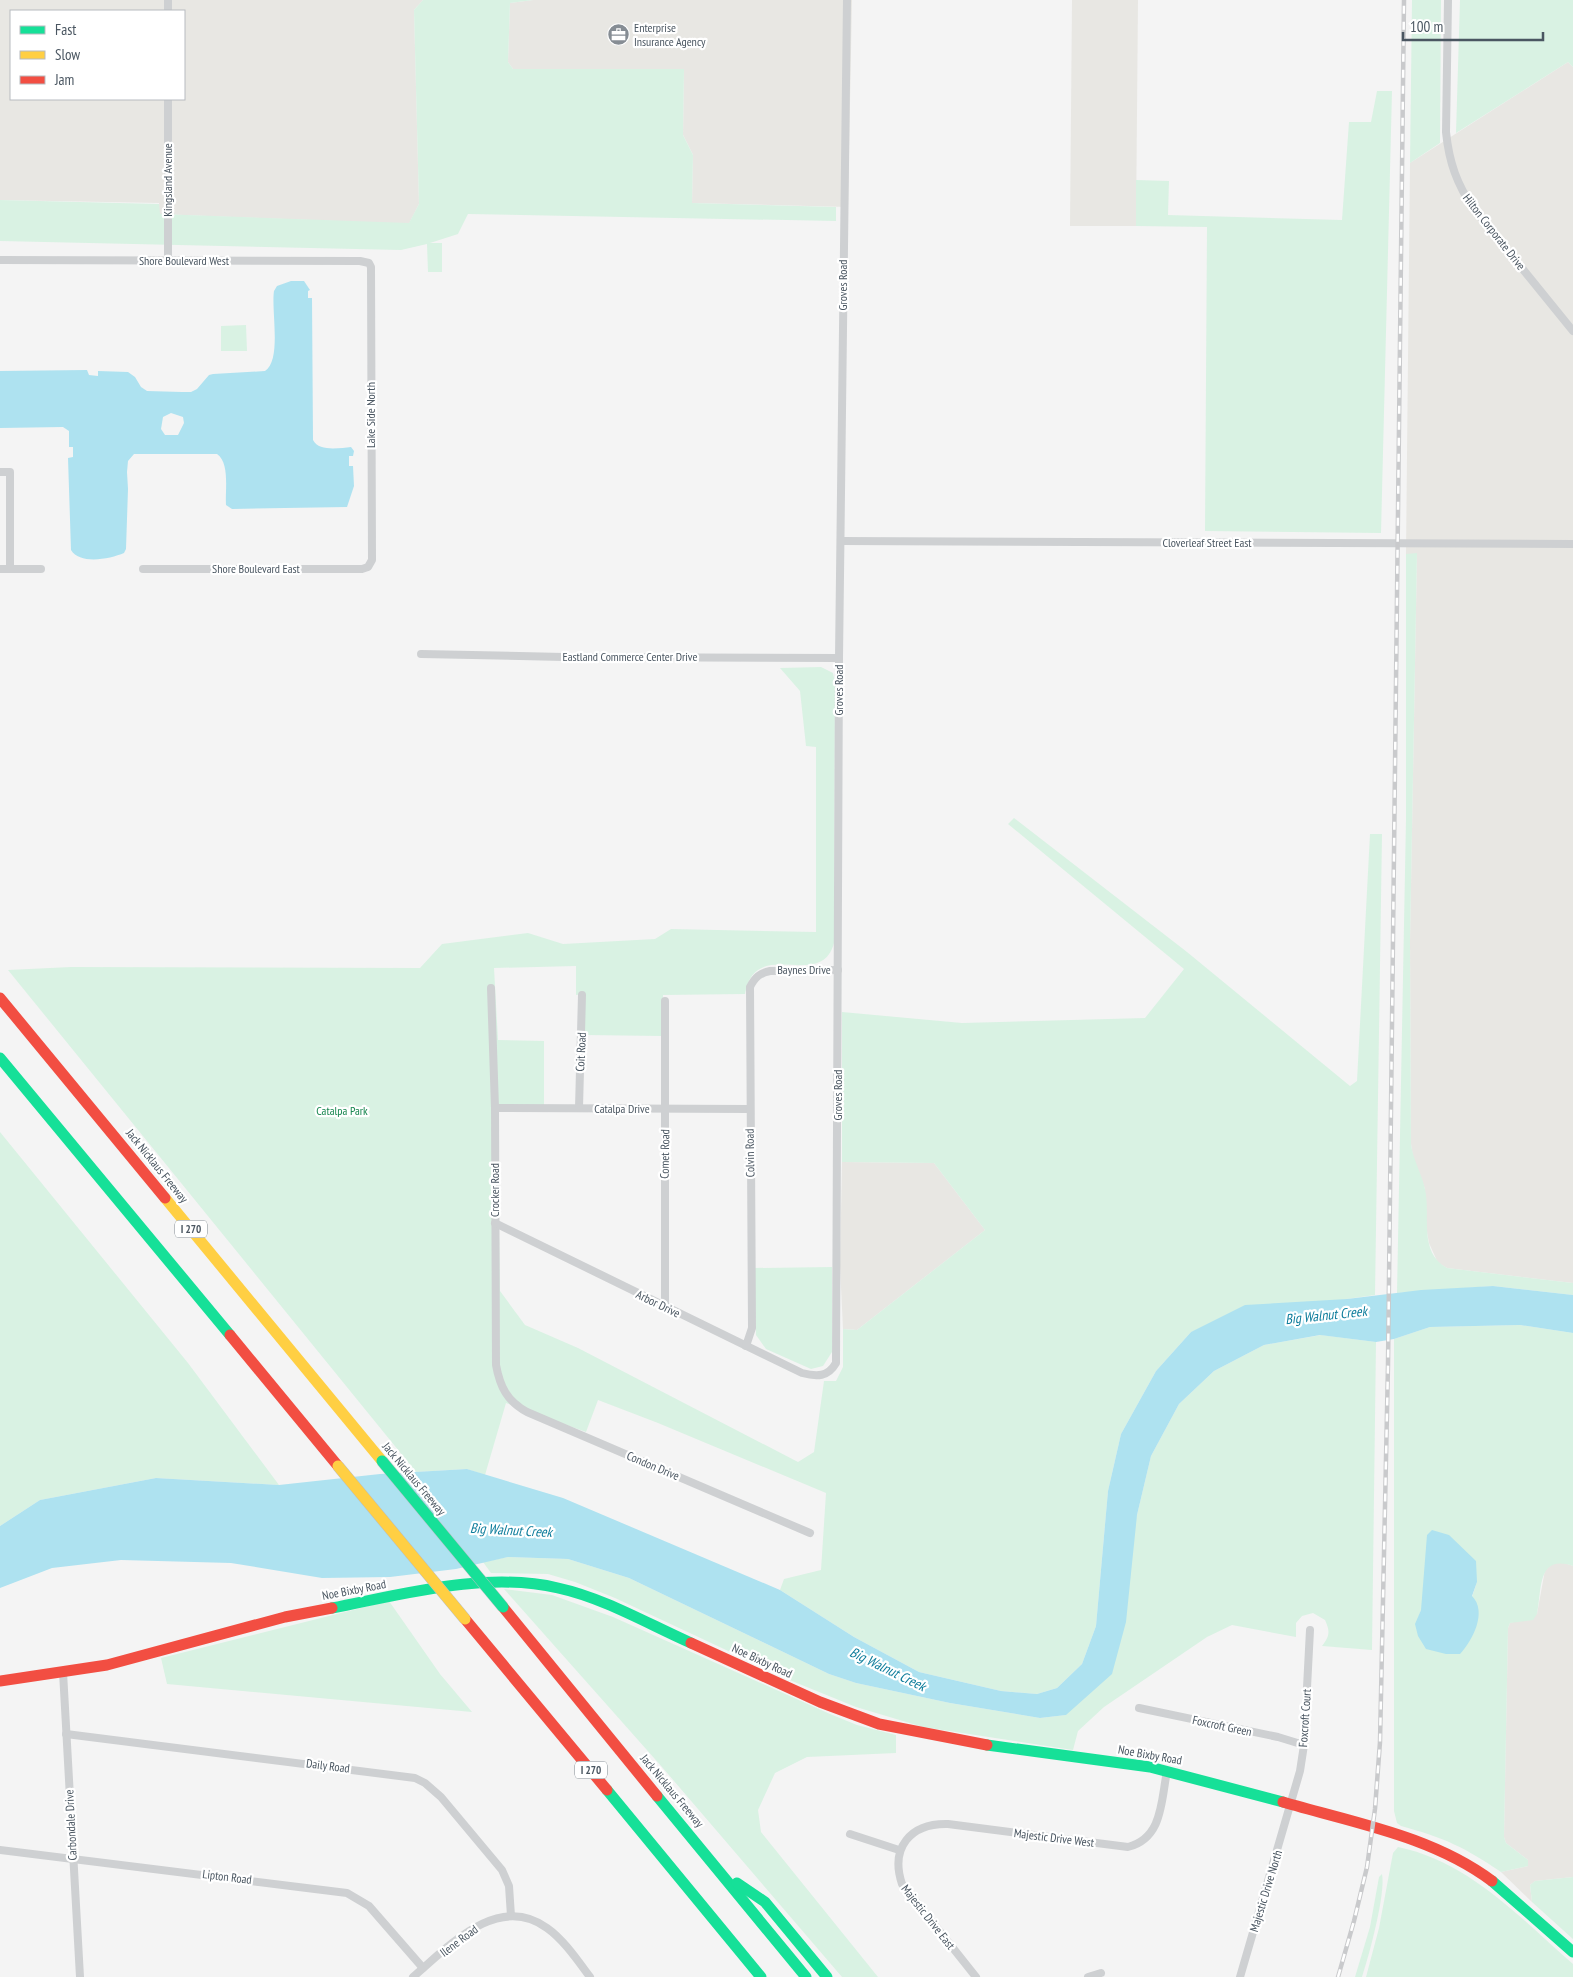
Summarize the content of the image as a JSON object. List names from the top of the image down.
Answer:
{
  "streets": {
    "main road": ["Jack Nicklaus Freeway", "I 270", "Noe Bixby Road"],
    "street": [
      "Kingsland Avenue",
      "Hilton Corporate Drive",
      "Shore Boulevard West",
      "Groves Road",
      "Lake Side North",
      "Cloverleaf Street East",
      "Shore Boulevard East",
      "Eastland Commerce Center Drive",
      "Baynes Drive",
      "Coit Road",
      "Catalpa Drive",
      "Colvin Road",
      "Comet Road",
      "Crocker Road",
      "Arbor Drive",
      "Condon Drive",
      "Foxcroft Court",
      "Foxcroft Green",
      "Daily Road",
      "Carbondale Drive",
      "Majestic Drive West",
      "Lipton Road",
      "Majestic Drive North",
      "Majestic Drive East",
      "Ilene Road"
    ]
  },
  "crossings": [
    ["Kingsland Avenue", "Shore Boulevard West"],
    ["Shore Boulevard West", "Lake Side North"],
    ["Groves Road", "Cloverleaf Street East"],
    ["Groves Road", "Eastland Commerce Center Drive"],
    ["Groves Road", "Baynes Drive"],
    ["Groves Road", "Arbor Drive"],
    ["Lake Side North", "Shore Boulevard East"],
    ["Baynes Drive", "Colvin Road"],
    ["Coit Road", "Catalpa Drive"],
    ["Catalpa Drive", "Colvin Road"],
    ["Catalpa Drive", "Comet Road"],
    ["Catalpa Drive", "Crocker Road"],
    ["Colvin Road", "Arbor Drive"],
    ["Comet Road", "Arbor Drive"],
    ["Crocker Road", "Arbor Drive"],
    ["Crocker Road", "Condon Drive"],
    ["Noe Bixby Road", "Foxcroft Court"],
    ["Noe Bixby Road", "Carbondale Drive"],
    ["Noe Bixby Road", "Majestic Drive West"],
    ["Noe Bixby Road", "Majestic Drive North"],
    ["Foxcroft Court", "Foxcroft Green"],
    ["Foxcroft Court", "Majestic Drive North"],
    ["Daily Road", "Carbondale Drive"],
    ["Daily Road", "Ilene Road"],
    ["Carbondale Drive", "Lipton Road"],
    ["Majestic Drive West", "Majestic Drive East"],
    ["Lipton Road", "Ilene Road"]
  ],
  "water": ["Big Walnut Creek"],
  "parks": ["Catalpa Park"],
  "places": {
    "office": ["Enterprise Insurance Agency"]
  },
  "legend": ["Fast", "Slow", "Jam"],
  "scale_bar": "100 m"
}
